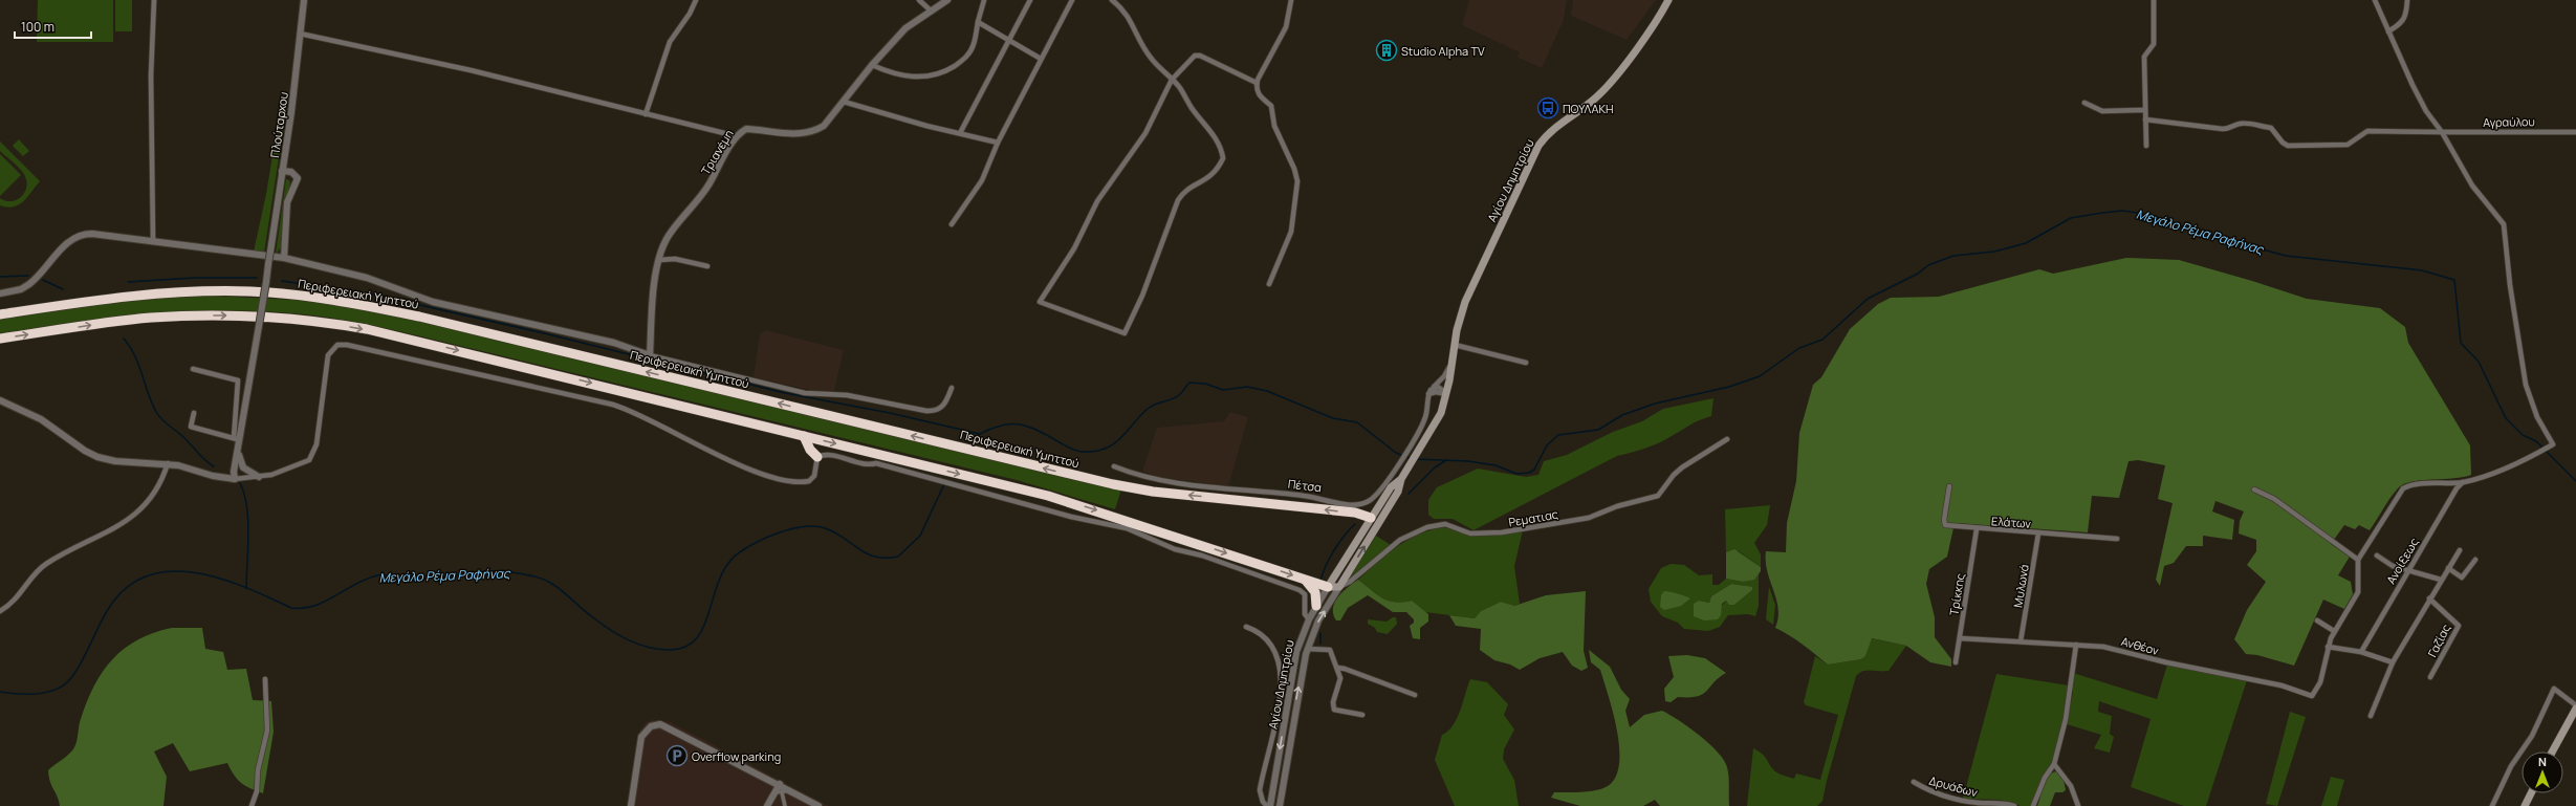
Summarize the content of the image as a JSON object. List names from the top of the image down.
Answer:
{
  "streets": {
    "highway": ["Περιφερειακή Υμηττού"],
    "main road": ["Αγίου Δημητρίου"],
    "street": [
      "Αγραύλου",
      "Πλούταρχου",
      "Τριανέμη",
      "Πέτσα",
      "Ρεματιας",
      "Ελάτων",
      "Ανοίξεως",
      "Μυλωνά",
      "Τρίκκης",
      "Γαζίας",
      "Ανθέον",
      "Δρυάδων"
    ]
  },
  "crossings": [
    ["Αγίου Δημητρίου", "Περιφερειακή Υμηττού"],
    ["Αγίου Δημητρίου", "Ρεματιας"],
    ["Ελάτων", "Μυλωνά"],
    ["Ελάτων", "Τρίκκης"],
    ["Μυλωνά", "Ανθέον"],
    ["Τρίκκης", "Ανθέον"]
  ],
  "water": ["Μεγάλο Ρέμα Ραφήνας"],
  "places": {
    "building": ["Studio Alpha TV"],
    "bus stop": ["ΠΟΥΛΑΚΗ"],
    "parking": ["Overflow parking"]
  },
  "scale_bar": "100 m",
  "north": "top"
}
